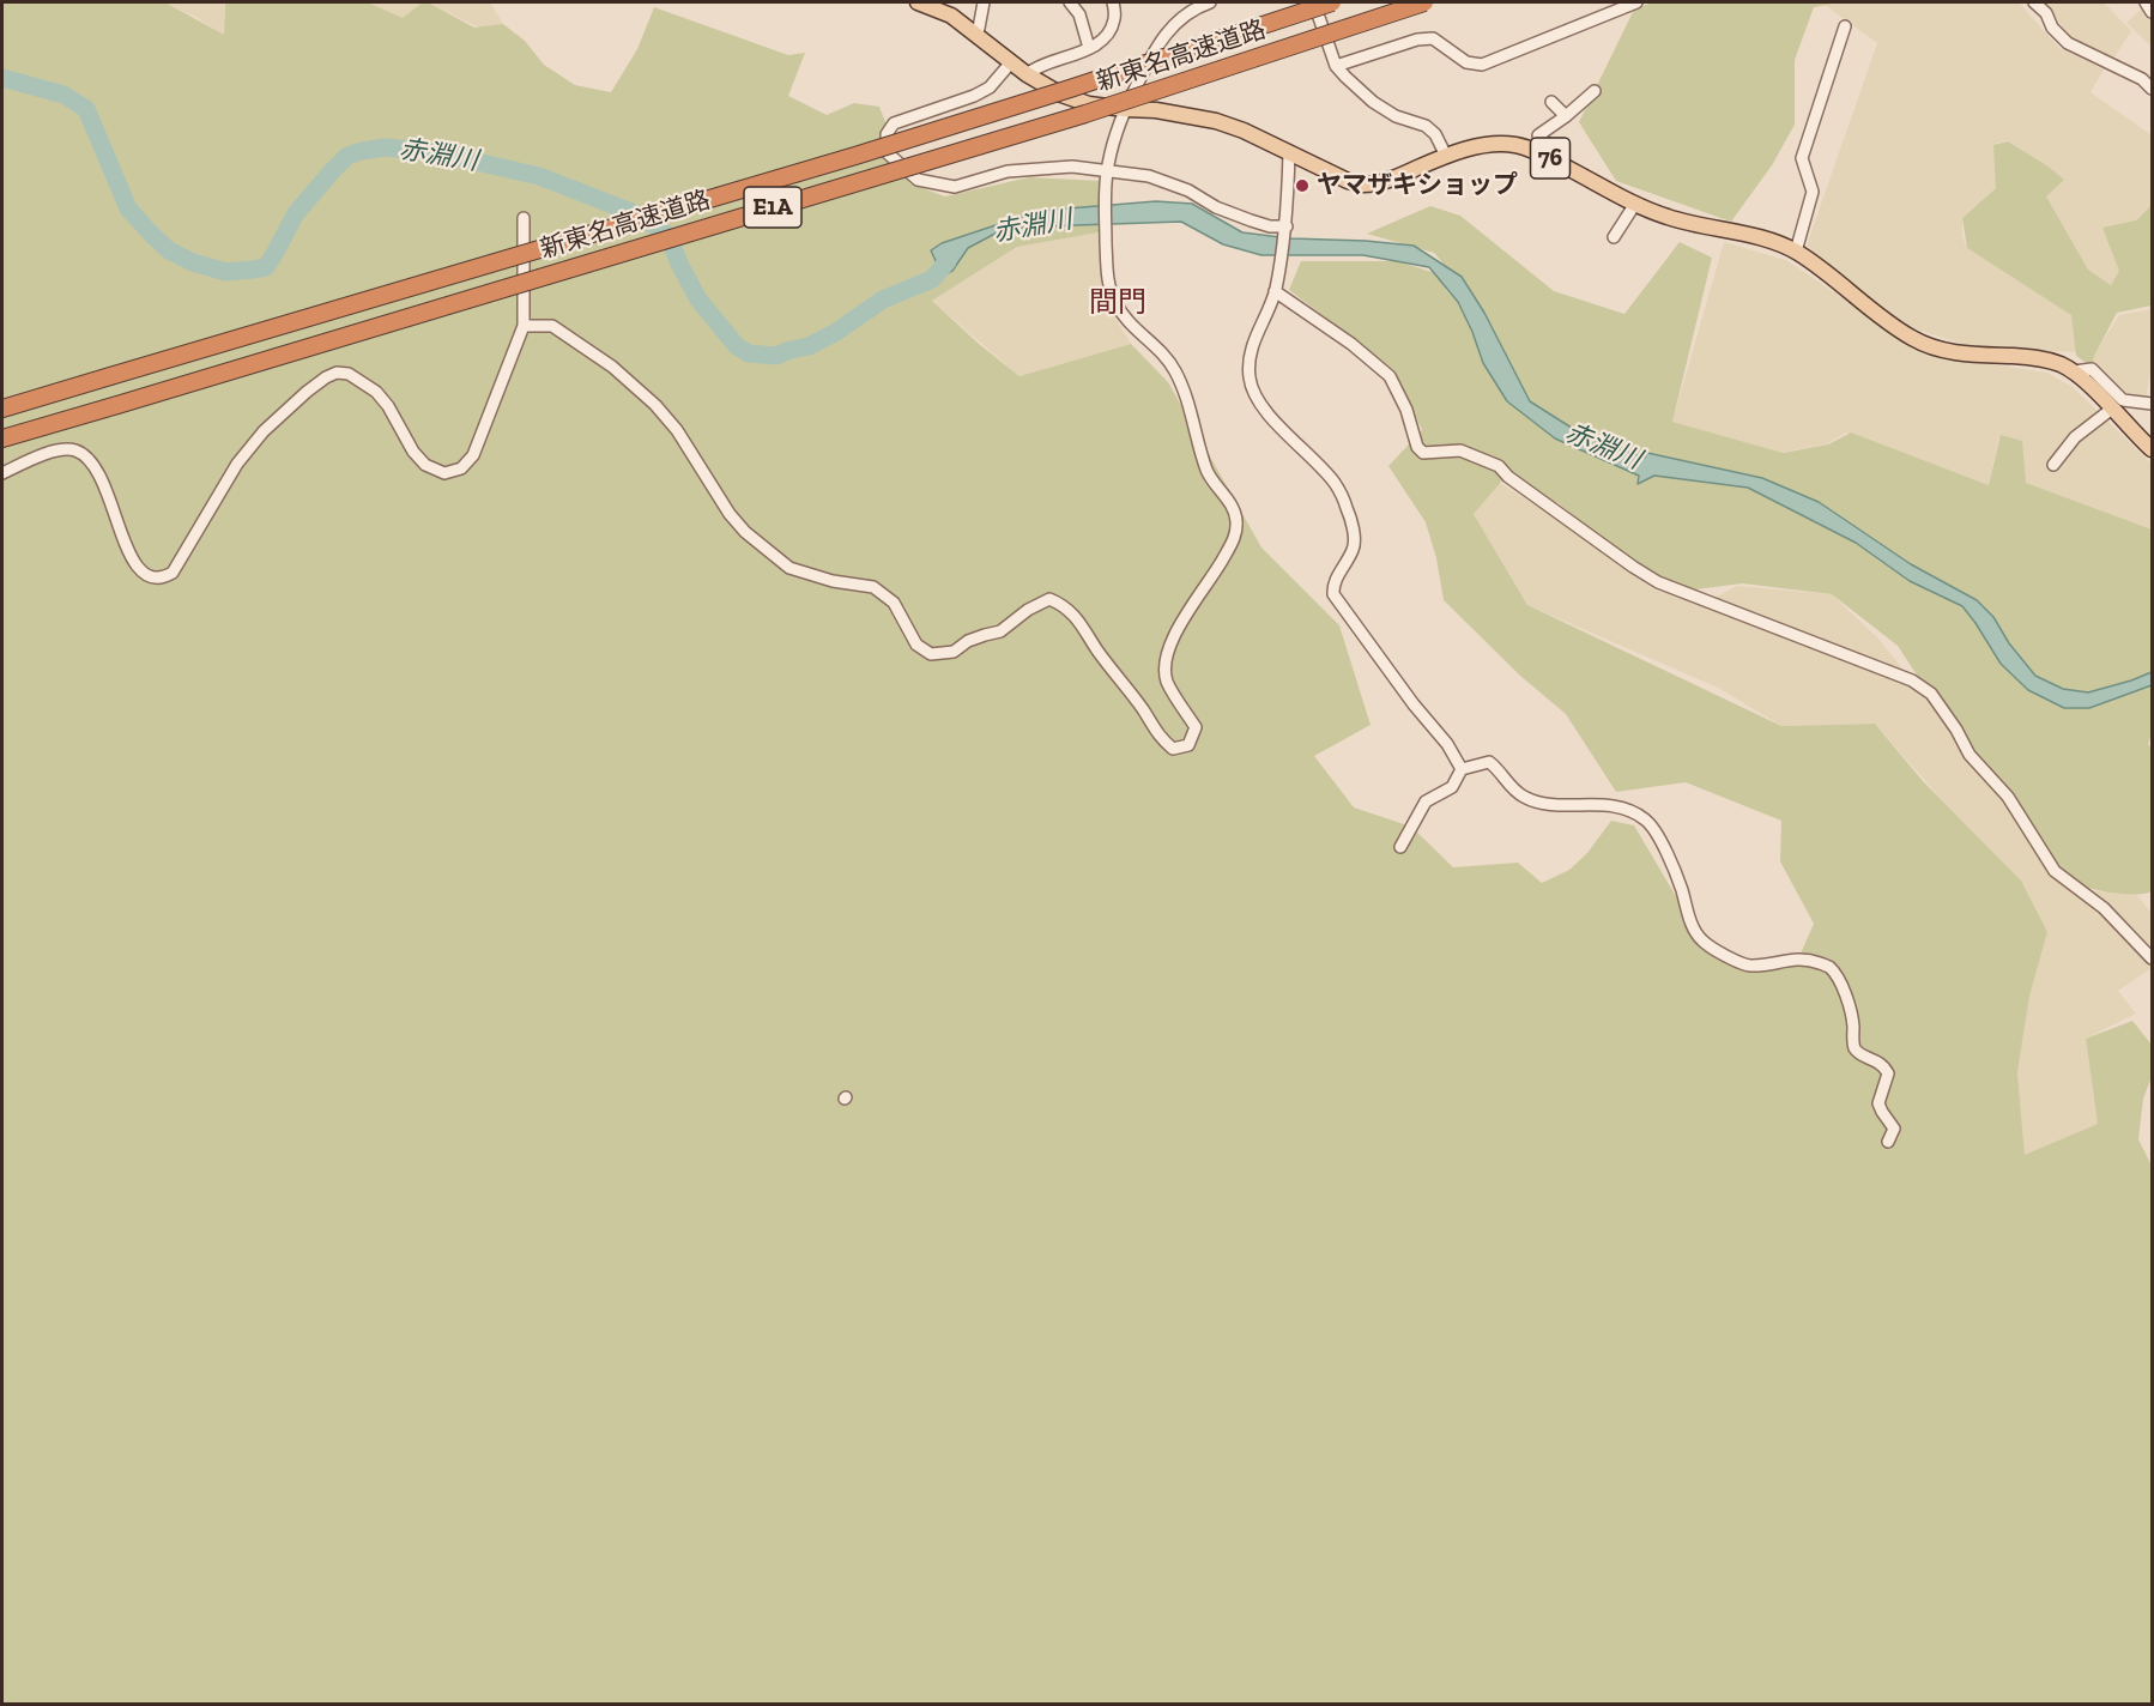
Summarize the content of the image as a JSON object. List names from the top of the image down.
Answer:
{
  "streets": {
    "highway": ["新東名高速道路", "E1A"],
    "main road": ["76"]
  },
  "districts": ["間門"],
  "water": ["赤淵川"],
  "places": ["ヤマザキショップ"]
}
